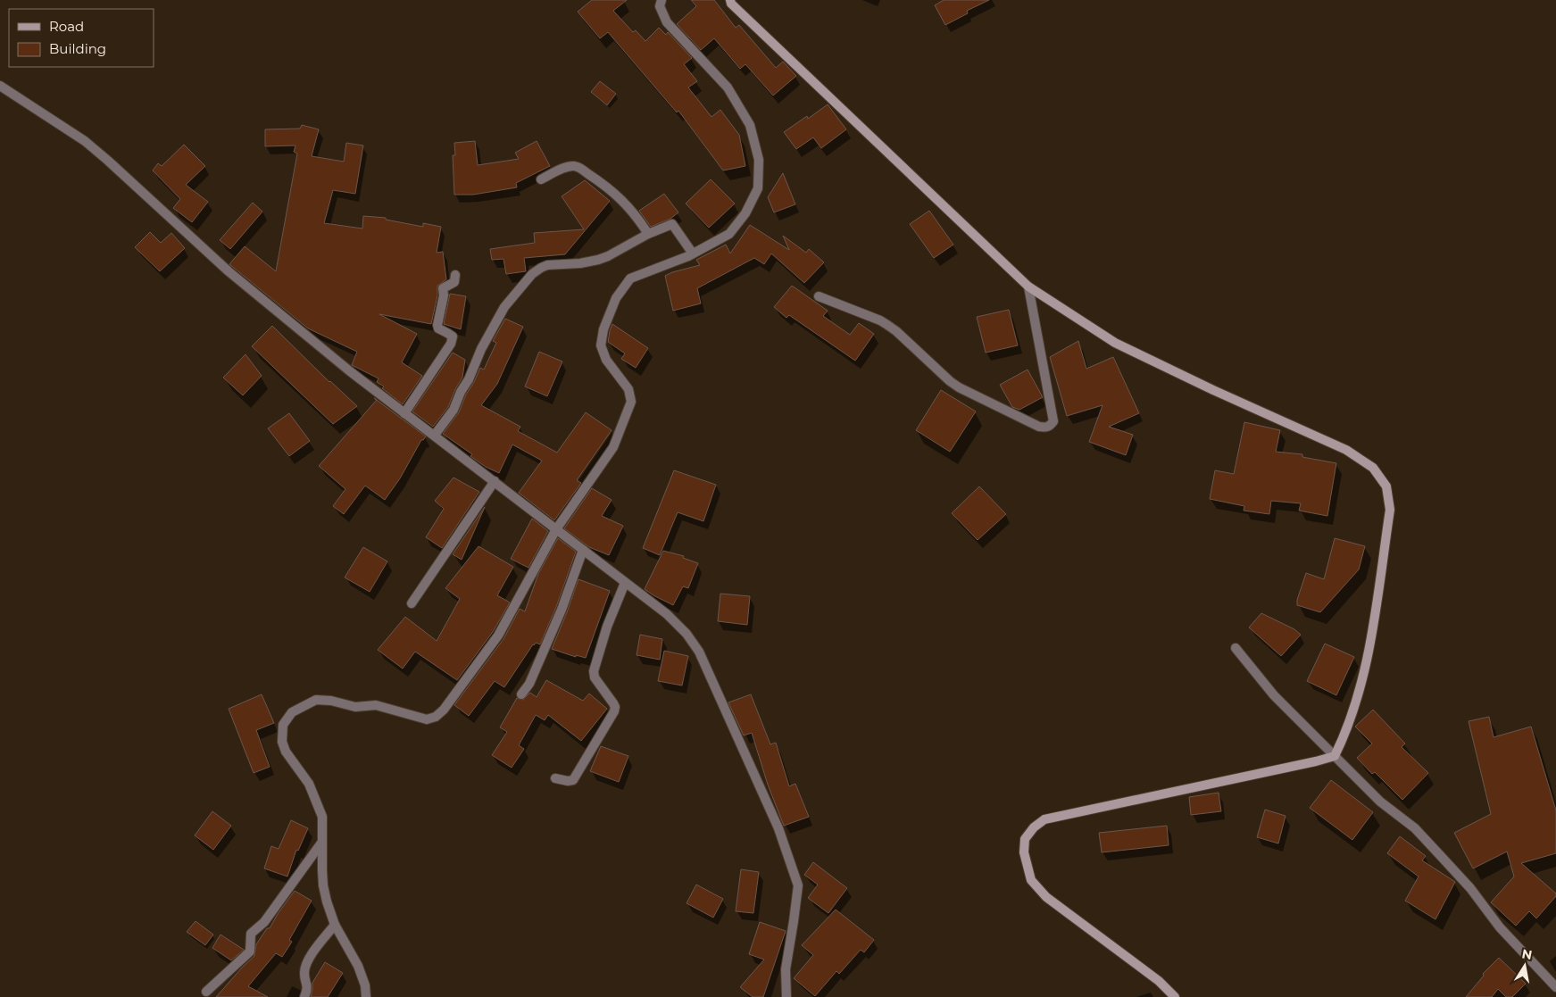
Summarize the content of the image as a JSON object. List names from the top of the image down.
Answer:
{
  "legend": ["Road", "Building"],
  "north": "top"
}
